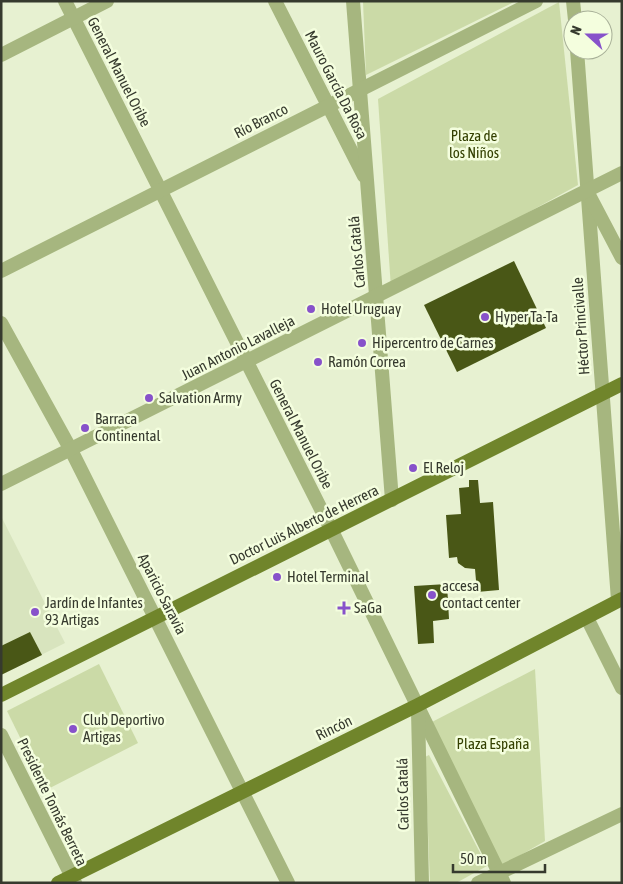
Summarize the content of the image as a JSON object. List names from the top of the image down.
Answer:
{
  "streets": {
    "main road": ["Doctor Luis Alberto de Herrera", "Rincón"],
    "street": [
      "General Manuel Oribe",
      "Mauro García Da Rosa",
      "Río Branco",
      "Carlos Catalá",
      "Héctor Princivalle",
      "Juan Antonio Lavalleja",
      "Aparicio Saravia",
      "Presidente Tomás Berreta"
    ]
  },
  "crossings": [
    ["General Manuel Oribe", "Río Branco"],
    ["General Manuel Oribe", "Carlos Catalá"],
    ["General Manuel Oribe", "Juan Antonio Lavalleja"],
    ["General Manuel Oribe", "Doctor Luis Alberto de Herrera"],
    ["General Manuel Oribe", "Rincón"],
    ["Mauro García Da Rosa", "Río Branco"],
    ["Mauro García Da Rosa", "Carlos Catalá"],
    ["Río Branco", "Carlos Catalá"],
    ["Carlos Catalá", "Juan Antonio Lavalleja"],
    ["Carlos Catalá", "Doctor Luis Alberto de Herrera"],
    ["Carlos Catalá", "Rincón"],
    ["Héctor Princivalle", "Juan Antonio Lavalleja"],
    ["Héctor Princivalle", "Doctor Luis Alberto de Herrera"],
    ["Héctor Princivalle", "Rincón"],
    ["Juan Antonio Lavalleja", "Aparicio Saravia"],
    ["Doctor Luis Alberto de Herrera", "Aparicio Saravia"],
    ["Aparicio Saravia", "Rincón"],
    ["Rincón", "Presidente Tomás Berreta"]
  ],
  "parks": ["Plaza de los Niños", "Plaza España"],
  "places": {
    "other": [
      "Hotel Uruguay",
      "Hyper Ta-Ta",
      "Hipercentro de Carnes",
      "Ramón Correa",
      "Salvation Army",
      "Barraca Continental",
      "El Reloj",
      "Hotel Terminal",
      "accesa contact center",
      "Jardín de Infantes 93 Artigas",
      "Club Deportivo Artigas"
    ],
    "health": ["SaGa"]
  },
  "scale_bar": "50 m",
  "north": "left"
}
